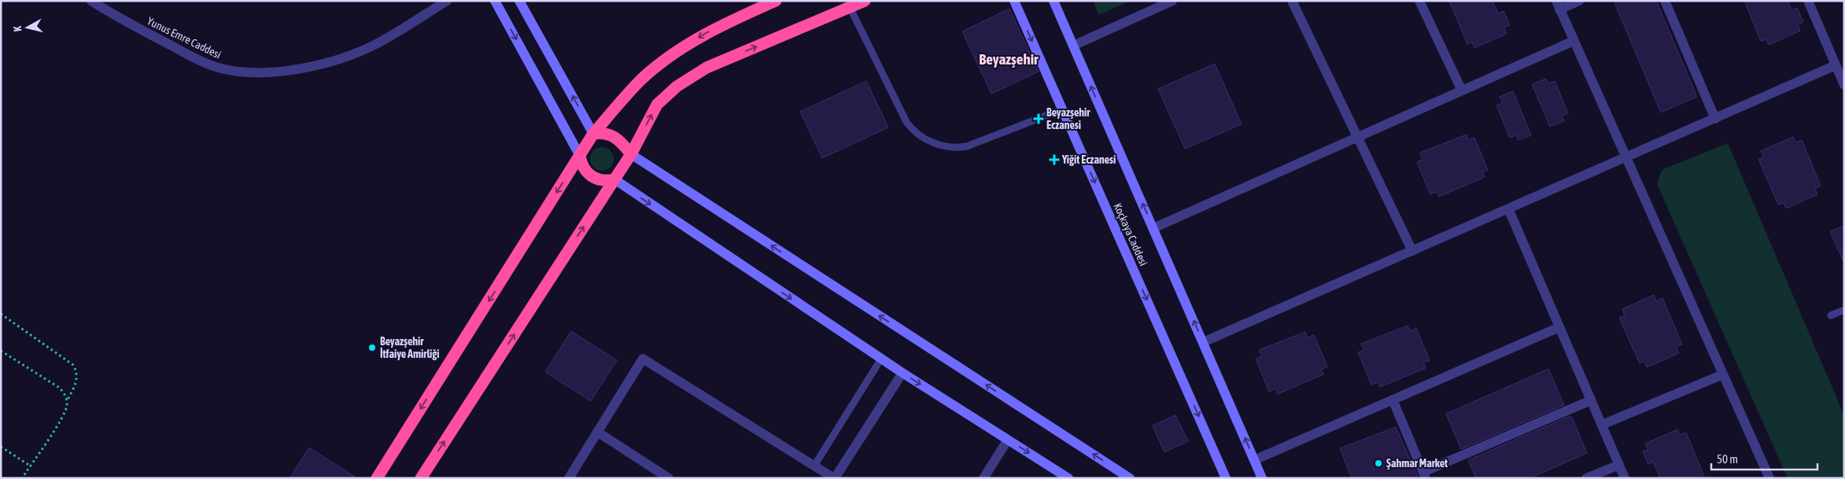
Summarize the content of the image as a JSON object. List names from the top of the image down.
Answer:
{
  "streets": {
    "main road": ["Koçkaya Caddesi"],
    "street": ["Yunus Emre Caddesi"]
  },
  "districts": ["Beyazşehir"],
  "places": {
    "health": ["Beyazşehir Eczanesi", "Yiğit Eczanesi"],
    "other": ["Beyazşehir İtfaiye Amirliği", "Şahmar Market"]
  },
  "scale_bar": "50 m",
  "north": "left"
}
